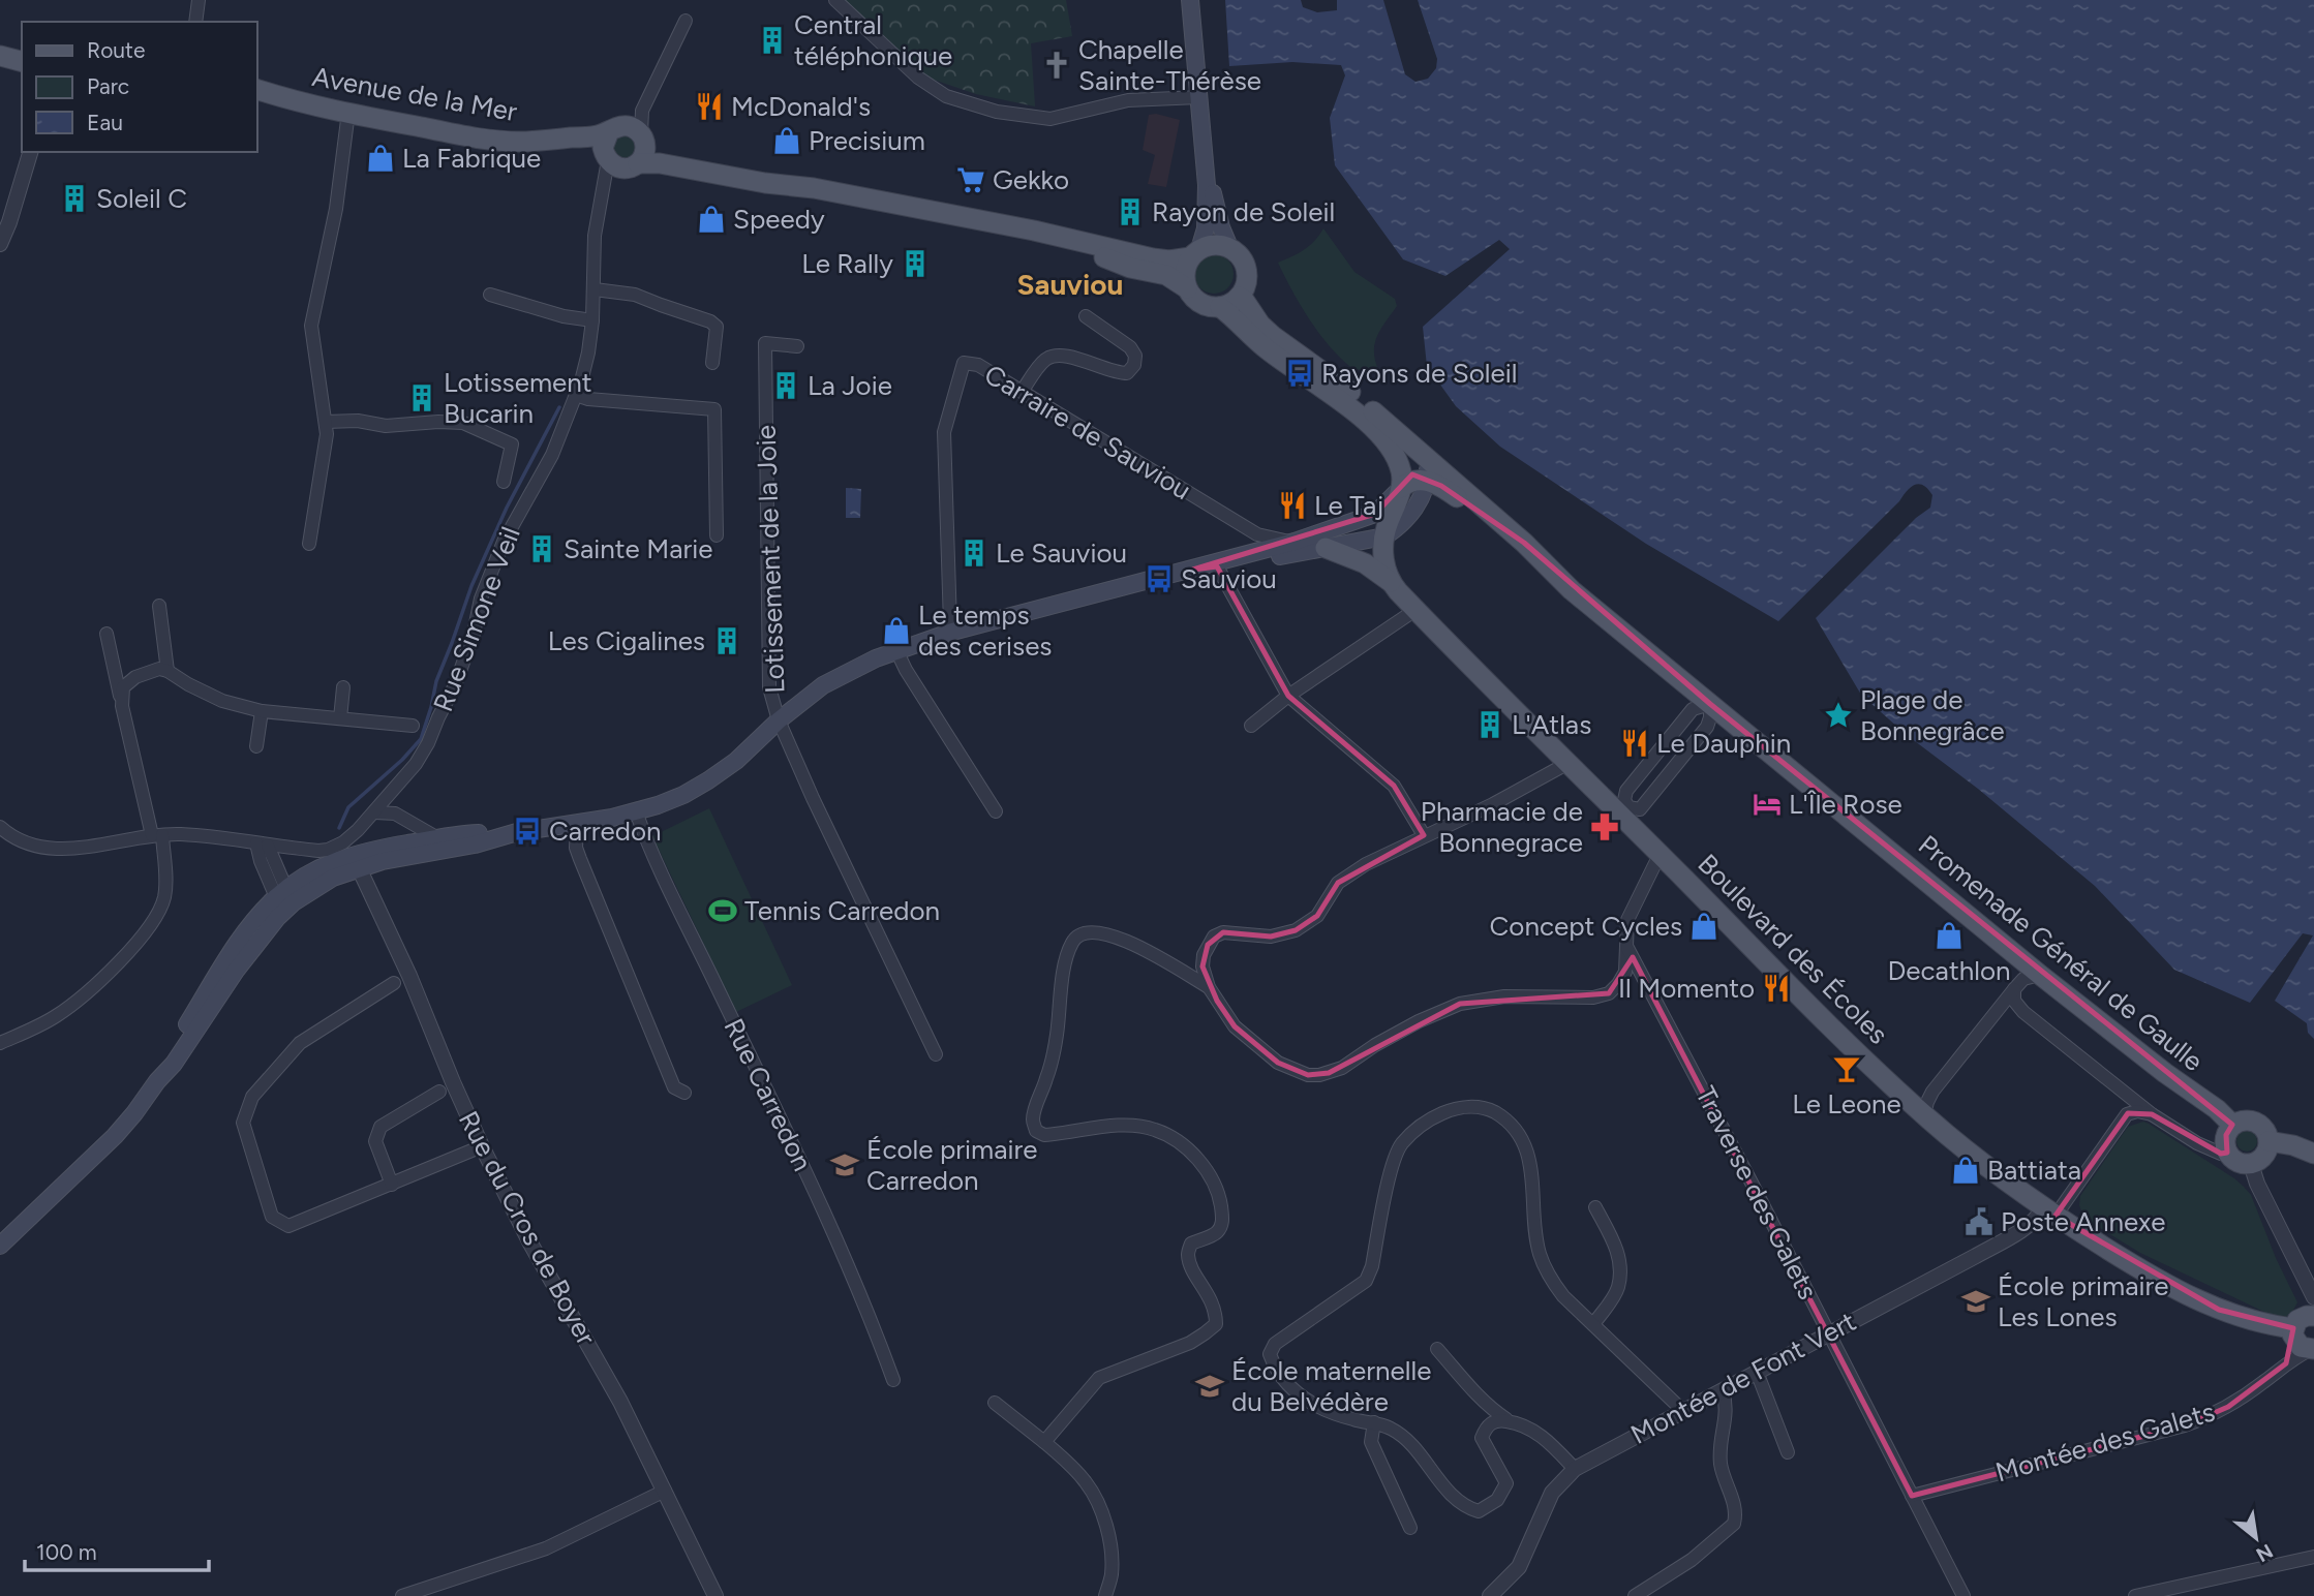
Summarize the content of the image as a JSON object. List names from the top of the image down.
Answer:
{
  "streets": {
    "main road": ["Avenue de la Mer", "Boulevard des Écoles", "Promenade Général de Gaulle"],
    "street": [
      "Carraire de Sauviou",
      "Lotissement de la Joie",
      "Rue Simone Veil",
      "Rue Carredon",
      "Traverse des Galets",
      "Rue du Cros de Boyer",
      "Montée de Font Vert",
      "Montée des Galets"
    ]
  },
  "crossings": [
    ["Avenue de la Mer", "Rue Simone Veil"],
    ["Boulevard des Écoles", "Montée de Font Vert"],
    ["Boulevard des Écoles", "Montée des Galets"],
    ["Traverse des Galets", "Montée de Font Vert"],
    ["Traverse des Galets", "Montée des Galets"]
  ],
  "districts": ["Sauviou"],
  "places": {
    "building": [
      "Central téléphonique",
      "Soleil C",
      "Rayon de Soleil",
      "Le Rally",
      "La Joie",
      "Lotissement Bucarin",
      "Sainte Marie",
      "Le Sauviou",
      "Les Cigalines",
      "L'Atlas"
    ],
    "church": ["Chapelle Sainte-Thérèse"],
    "restaurant": [
      "McDonald's",
      "Le Taj",
      "Le Dauphin",
      "Il Momento"
    ],
    "shop": [
      "Precisium",
      "La Fabrique",
      "Speedy",
      "Le temps des cerises",
      "Concept Cycles",
      "Decathlon",
      "Battiata"
    ],
    "supermarket": ["Gekko"],
    "bus stop": ["Rayons de Soleil", "Sauviou", "Carredon"],
    "place": ["Plage de Bonnegrâce"],
    "hotel": ["L'Île Rose"],
    "pharmacy": ["Pharmacie de Bonnegrace"],
    "sports": ["Tennis Carredon"],
    "bar": ["Le Leone"],
    "school or university": ["École primaire Carredon", "École primaire Les Lones", "École maternelle du Belvédère"],
    "public building": ["Poste Annexe"]
  },
  "legend": ["Route", "Parc", "Eau"],
  "scale_bar": "100 m",
  "north": "bottom right"
}
